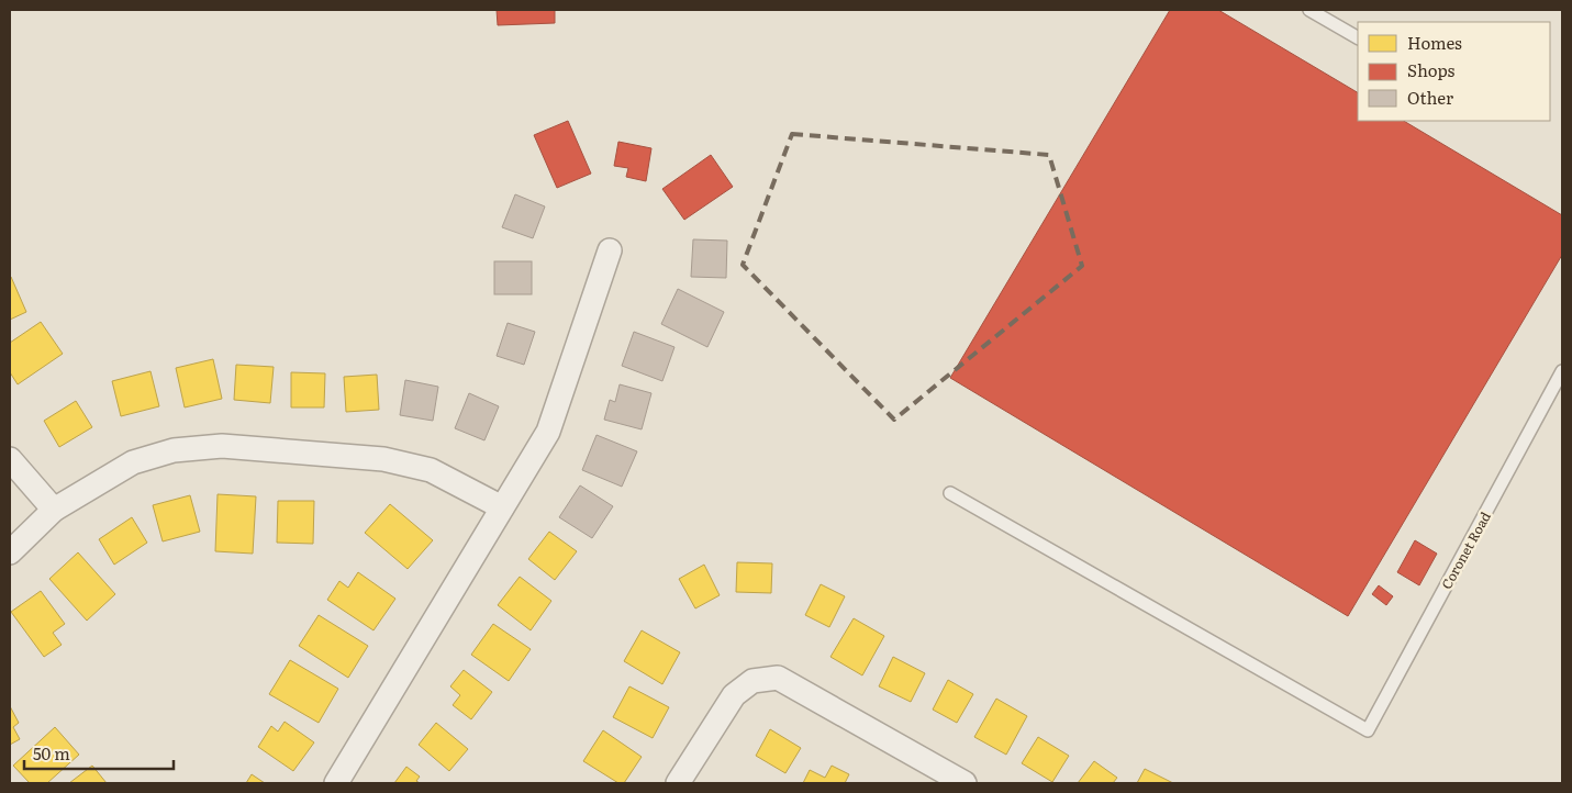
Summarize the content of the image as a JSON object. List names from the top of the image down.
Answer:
{
  "streets": {
    "lane": ["Coronet Road"]
  },
  "legend": ["Homes", "Shops", "Other"],
  "scale_bar": "50 m"
}
